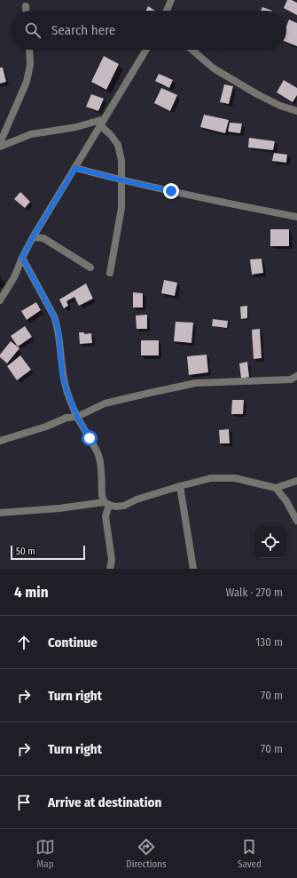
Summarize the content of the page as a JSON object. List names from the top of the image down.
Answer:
{
  "scale_bar": "50 m",
  "page": {
    "search": "Search here",
    "scale": "50 m",
    "heading": ["4 min", "Walk · 270 m"],
    "list": [
      ["Continue", "130 m"],
      ["Turn right", "70 m"],
      ["Turn right", "70 m"],
      "Arrive at destination"
    ],
    "nav": ["Map", "Directions", "Saved"]
  }
}
